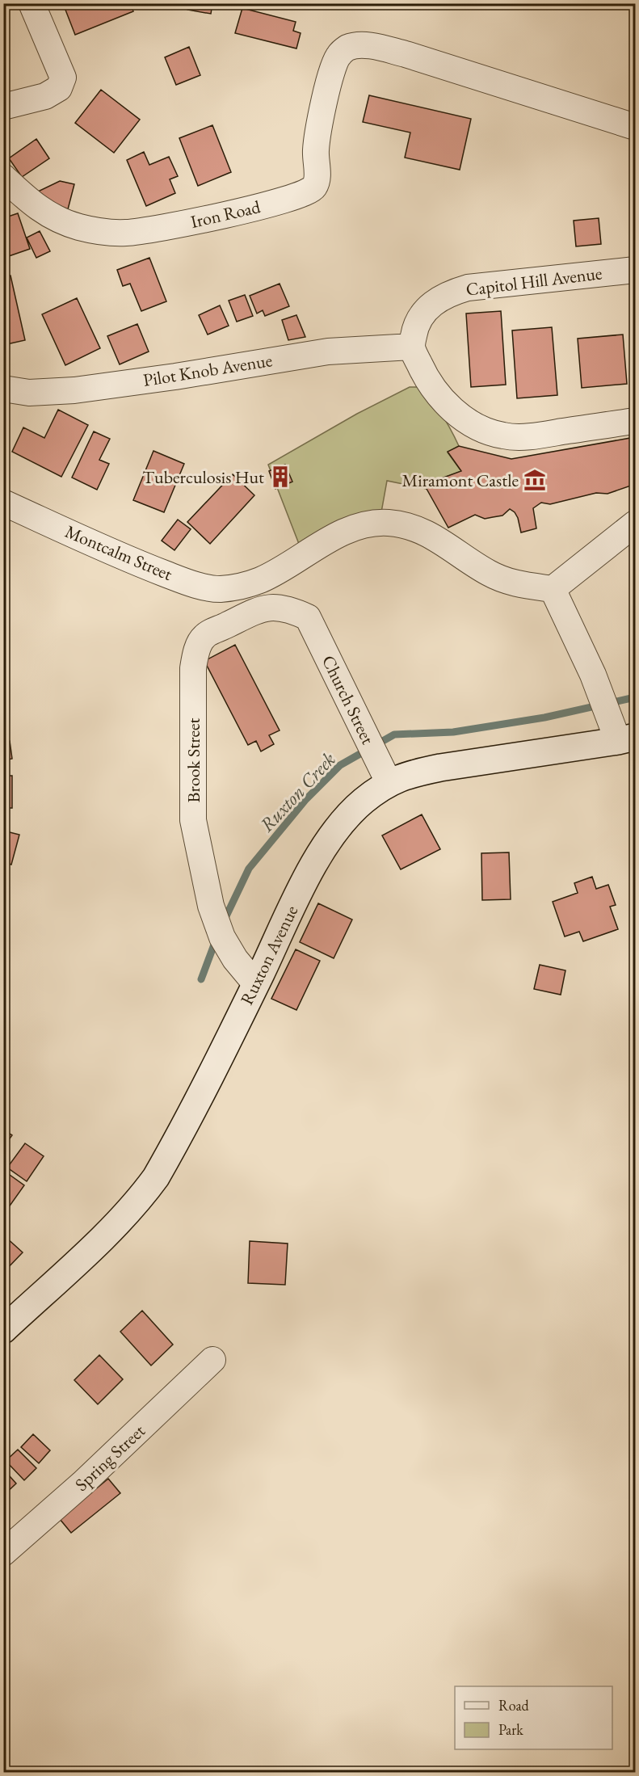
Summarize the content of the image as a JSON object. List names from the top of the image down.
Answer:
{
  "streets": {
    "street": [
      "Iron Road",
      "Capitol Hill Avenue",
      "Pilot Knob Avenue",
      "Montcalm Street",
      "Church Street",
      "Brook Street",
      "Ruxton Avenue",
      "Spring Street"
    ]
  },
  "crossings": [
    ["Capitol Hill Avenue", "Pilot Knob Avenue"],
    ["Church Street", "Brook Street"],
    ["Church Street", "Ruxton Avenue"],
    ["Brook Street", "Ruxton Avenue"]
  ],
  "water": ["Ruxton Creek"],
  "places": {
    "building": ["Tuberculosis Hut"],
    "museum": ["Miramont Castle"]
  },
  "legend": ["Road", "Park"]
}
